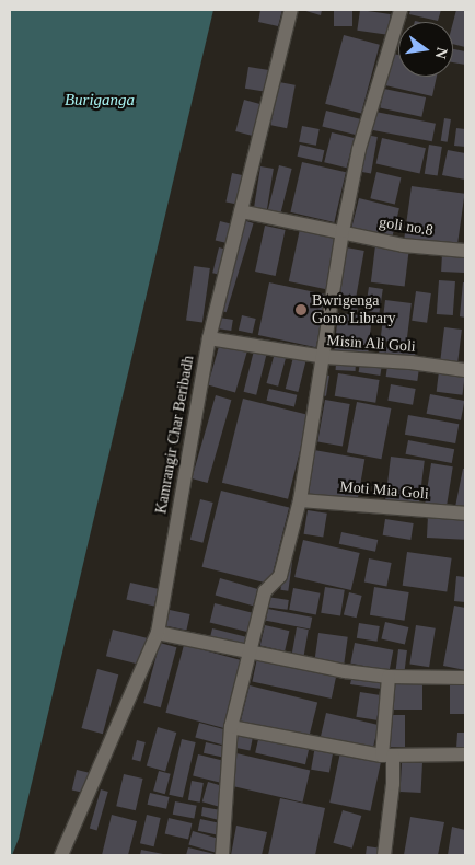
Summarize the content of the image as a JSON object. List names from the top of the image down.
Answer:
{
  "streets": {
    "street": [
      "goli no.8",
      "Misin Ali Goli",
      "Kamrangir Char Beribadh",
      "Moti Mia Goli"
    ]
  },
  "crossings": [
    ["goli no.8", "Kamrangir Char Beribadh"],
    ["Misin Ali Goli", "Kamrangir Char Beribadh"]
  ],
  "water": ["Buriganga"],
  "places": ["Bwrigenga Gono Library"],
  "north": "right"
}
